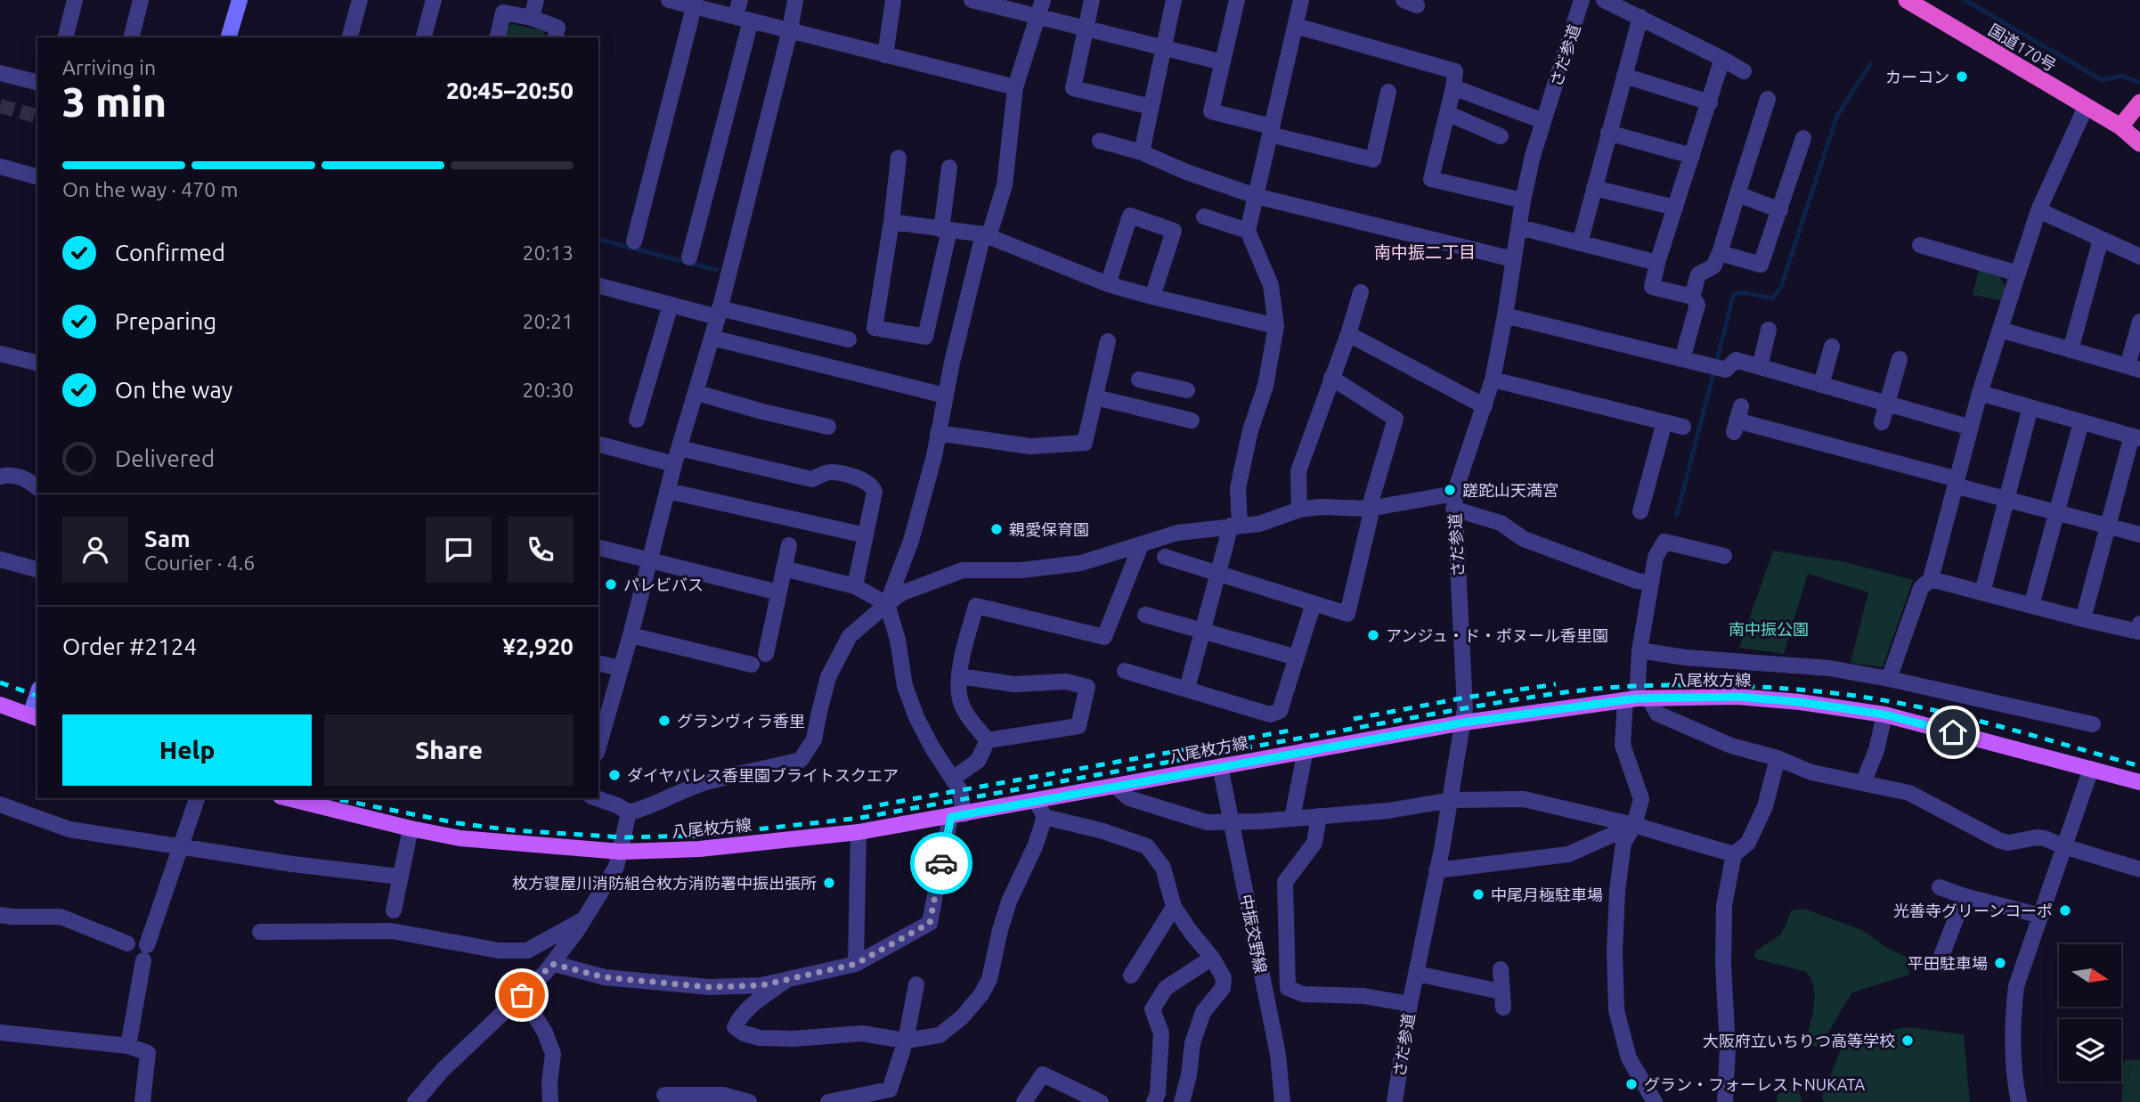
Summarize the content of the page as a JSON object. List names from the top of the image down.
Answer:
{
  "streets": {
    "highway": ["国道170号"],
    "main road": ["八尾枚方線"],
    "street": ["さだ参道", "中振交野線"]
  },
  "crossings": [
    ["さだ参道", "八尾枚方線"],
    ["八尾枚方線", "中振交野線"]
  ],
  "districts": ["南中振二丁目"],
  "parks": ["南中振公園"],
  "places": [
    "カーコン",
    "蹉跎山天満宮",
    "親愛保育園",
    "パレビバス",
    "アンジュ・ド・ボヌール香里園",
    "グランヴィラ香里",
    "ダイヤパレス香里園ブライトスクエア",
    "枚方寝屋川消防組合枚方消防署中振出張所",
    "中尾月極駐車場",
    "光善寺グリーンコーポ",
    "平田駐車場",
    "大阪府立いちりつ高等学校",
    "グラン・フォーレストNUKATA"
  ],
  "north": "right",
  "page": {
    "heading": ["3 min", "Arriving in", "20:45–20:50"],
    "panel": [
      "Sam",
      "Courier · 4.6",
      "Order #2124",
      "¥2,920"
    ],
    "bar": "On the way · 470 m",
    "list": [
      ["Confirmed", "20:13"],
      ["Preparing", "20:21"],
      ["On the way", "20:30"],
      "Delivered"
    ],
    "buttons": ["Help", "Share"]
  }
}
